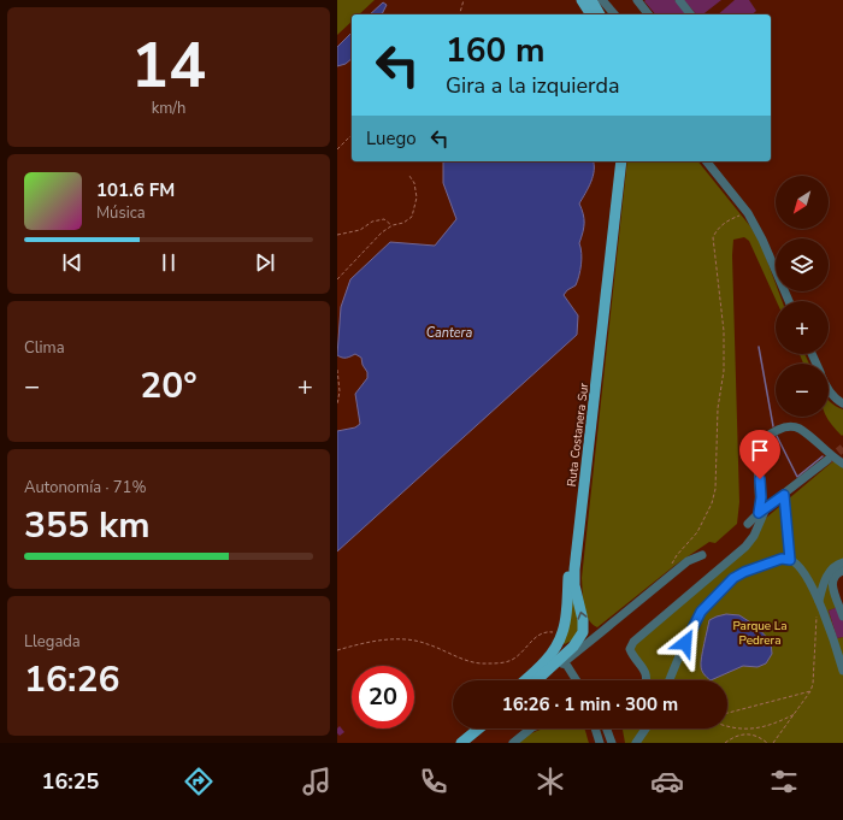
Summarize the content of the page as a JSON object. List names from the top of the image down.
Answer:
{
  "streets": {
    "main road": ["Ruta Costanera Sur"]
  },
  "water": ["Cantera"],
  "parks": ["Parque La Pedrera"],
  "north": "bottom left",
  "page": {
    "tile": [
      ["14", "km/h"],
      "Clima",
      ["Autonomía · 71%", "355 km"],
      ["Llegada", "16:26"]
    ],
    "turn": ["160 m", "Gira a la izquierda"],
    "then": "Luego",
    "song": ["101.6 FM", "Música"],
    "map_buttons": ["+", "−"],
    "heat": ["−", "20°", "+"],
    "limit": "20",
    "trip": "16:26 · 1 min · 300 m",
    "tabs": "16:25"
  }
}
